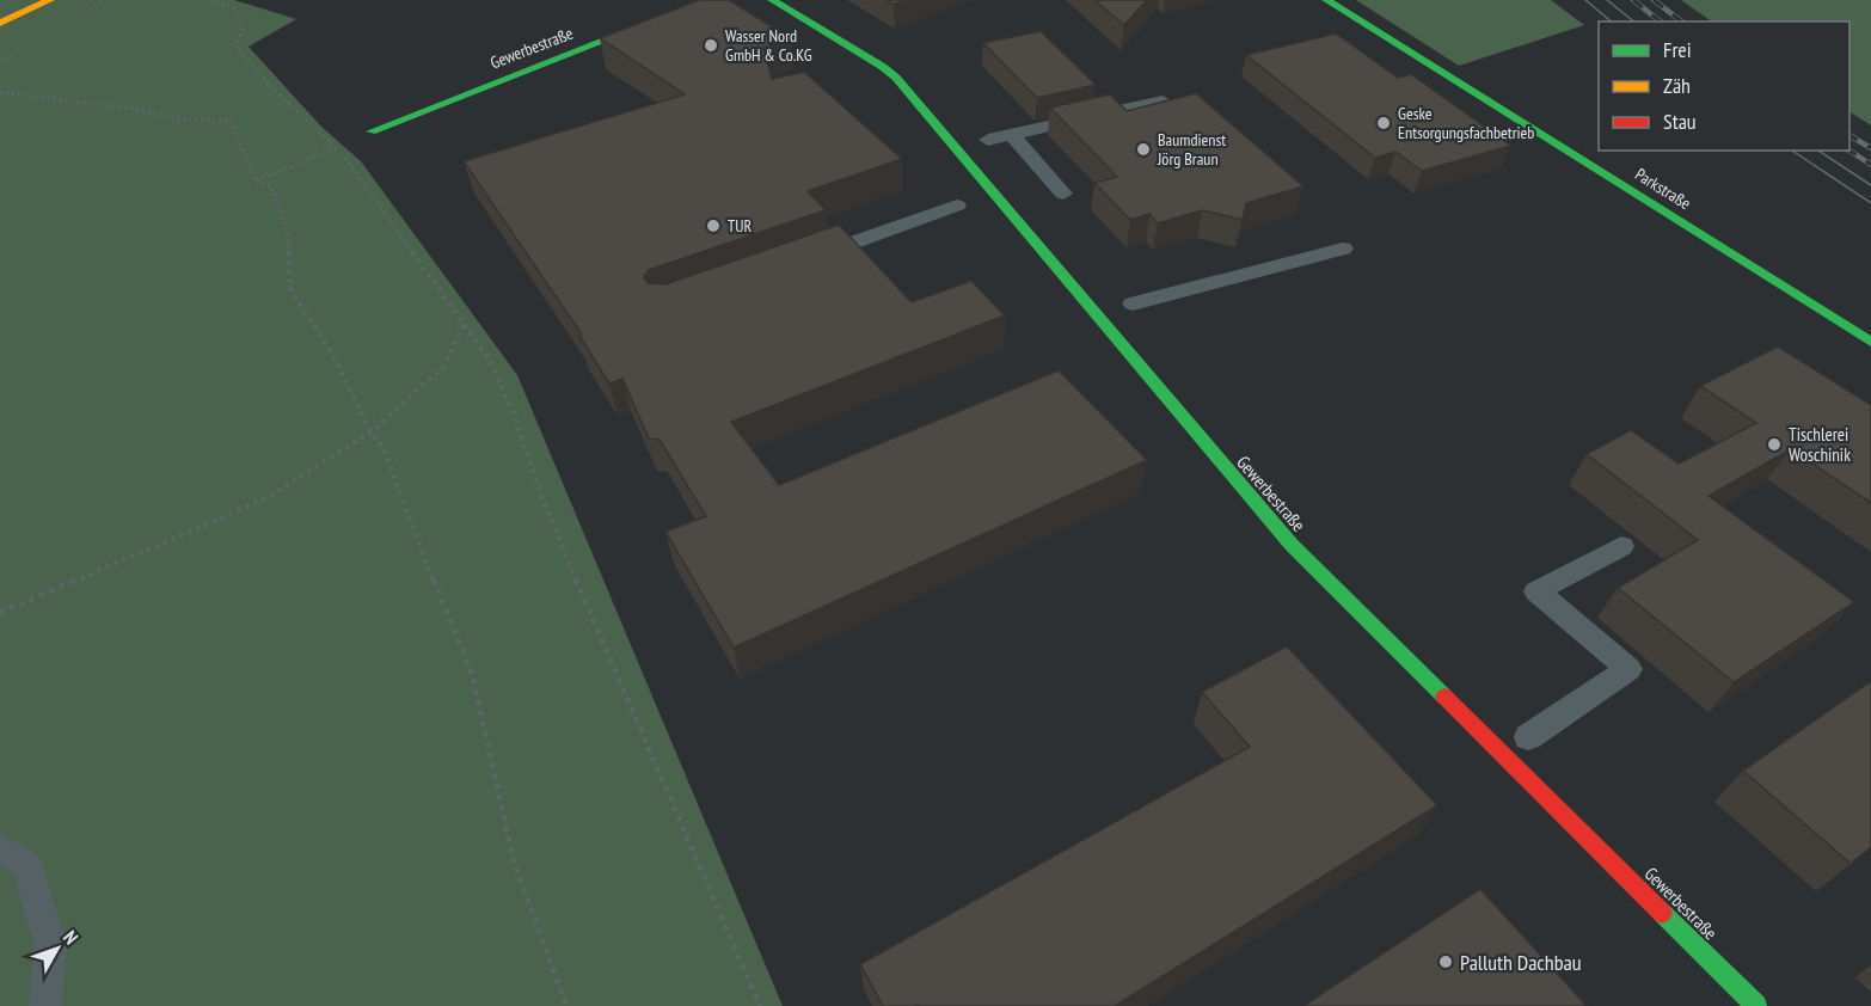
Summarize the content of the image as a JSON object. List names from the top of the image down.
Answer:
{
  "streets": {
    "street": ["Gewerbestraße", "Parkstraße"]
  },
  "places": [
    "Wasser Nord GmbH & Co.KG",
    "Geske Entsorgungsfachbetrieb",
    "Baumdienst Jörg Braun",
    "TUR",
    "Tischlerei Woschinik",
    "Palluth Dachbau"
  ],
  "legend": ["Frei", "Zäh", "Stau"],
  "north": "top right"
}
